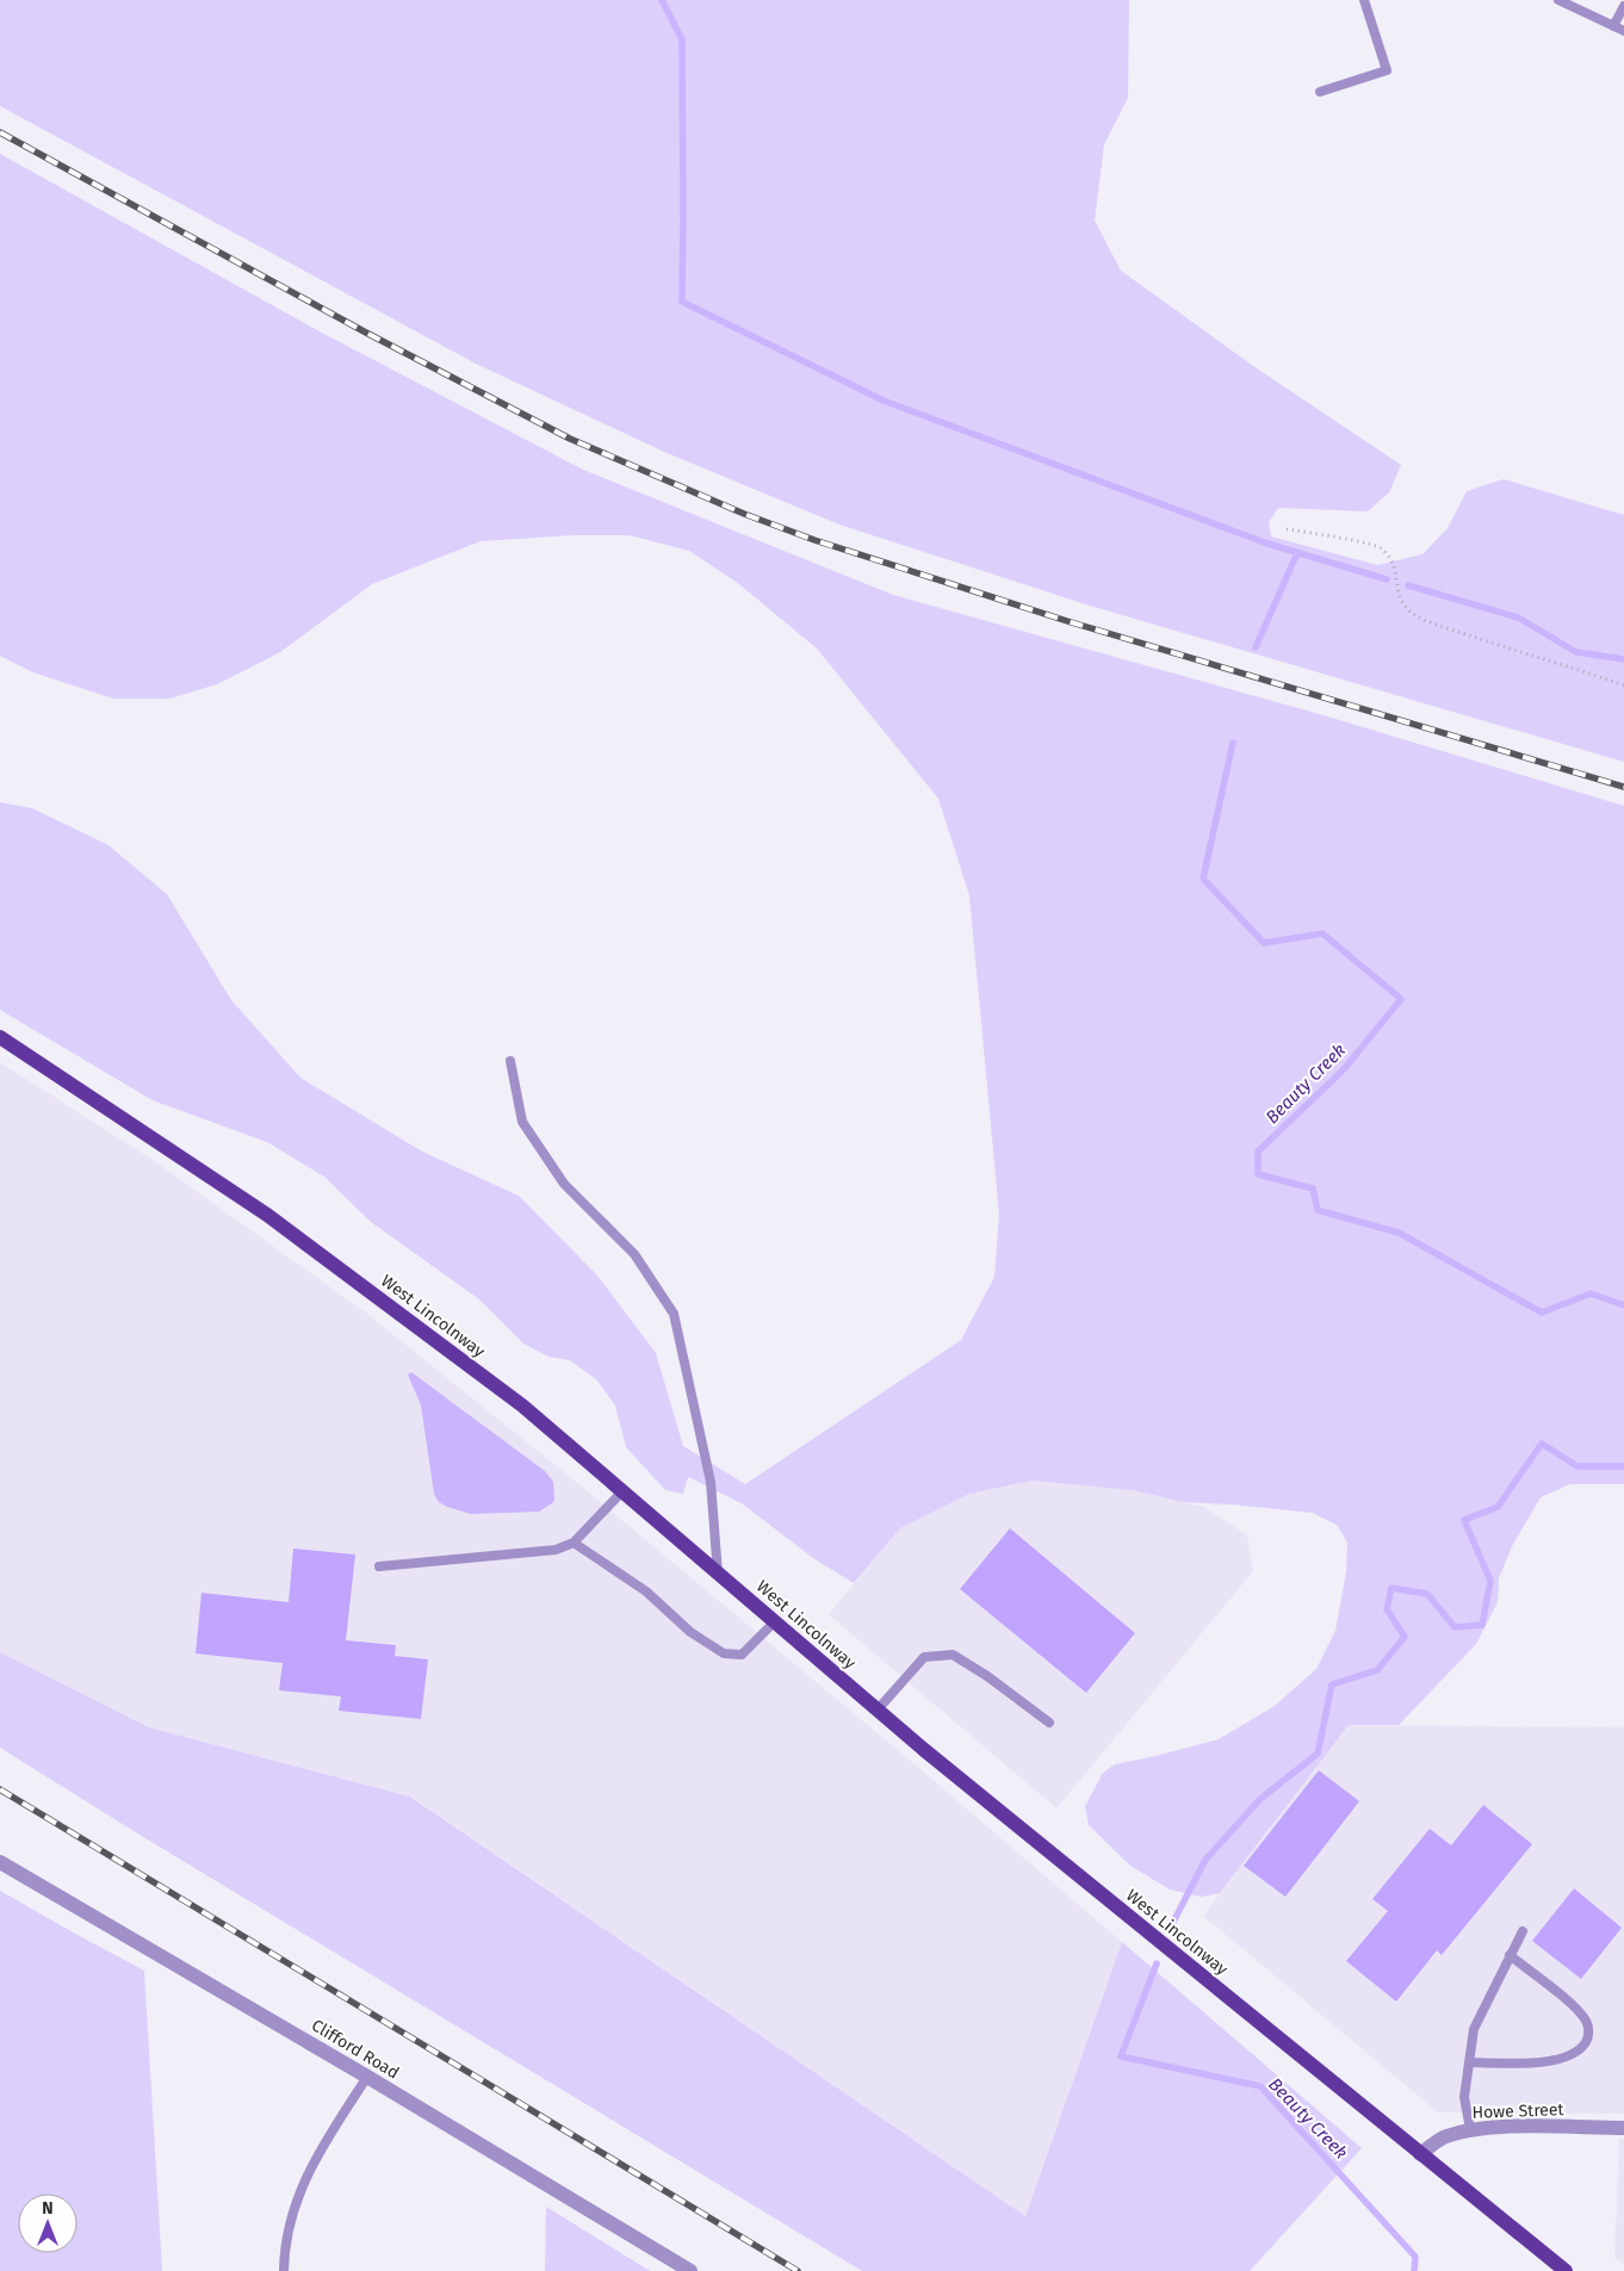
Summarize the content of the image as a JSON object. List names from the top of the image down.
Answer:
{
  "streets": {
    "main road": ["West Lincolnway"],
    "street": ["Clifford Road", "Howe Street"]
  },
  "crossings": [
    ["West Lincolnway", "Howe Street"]
  ],
  "water": ["Beauty Creek"],
  "north": "top"
}
